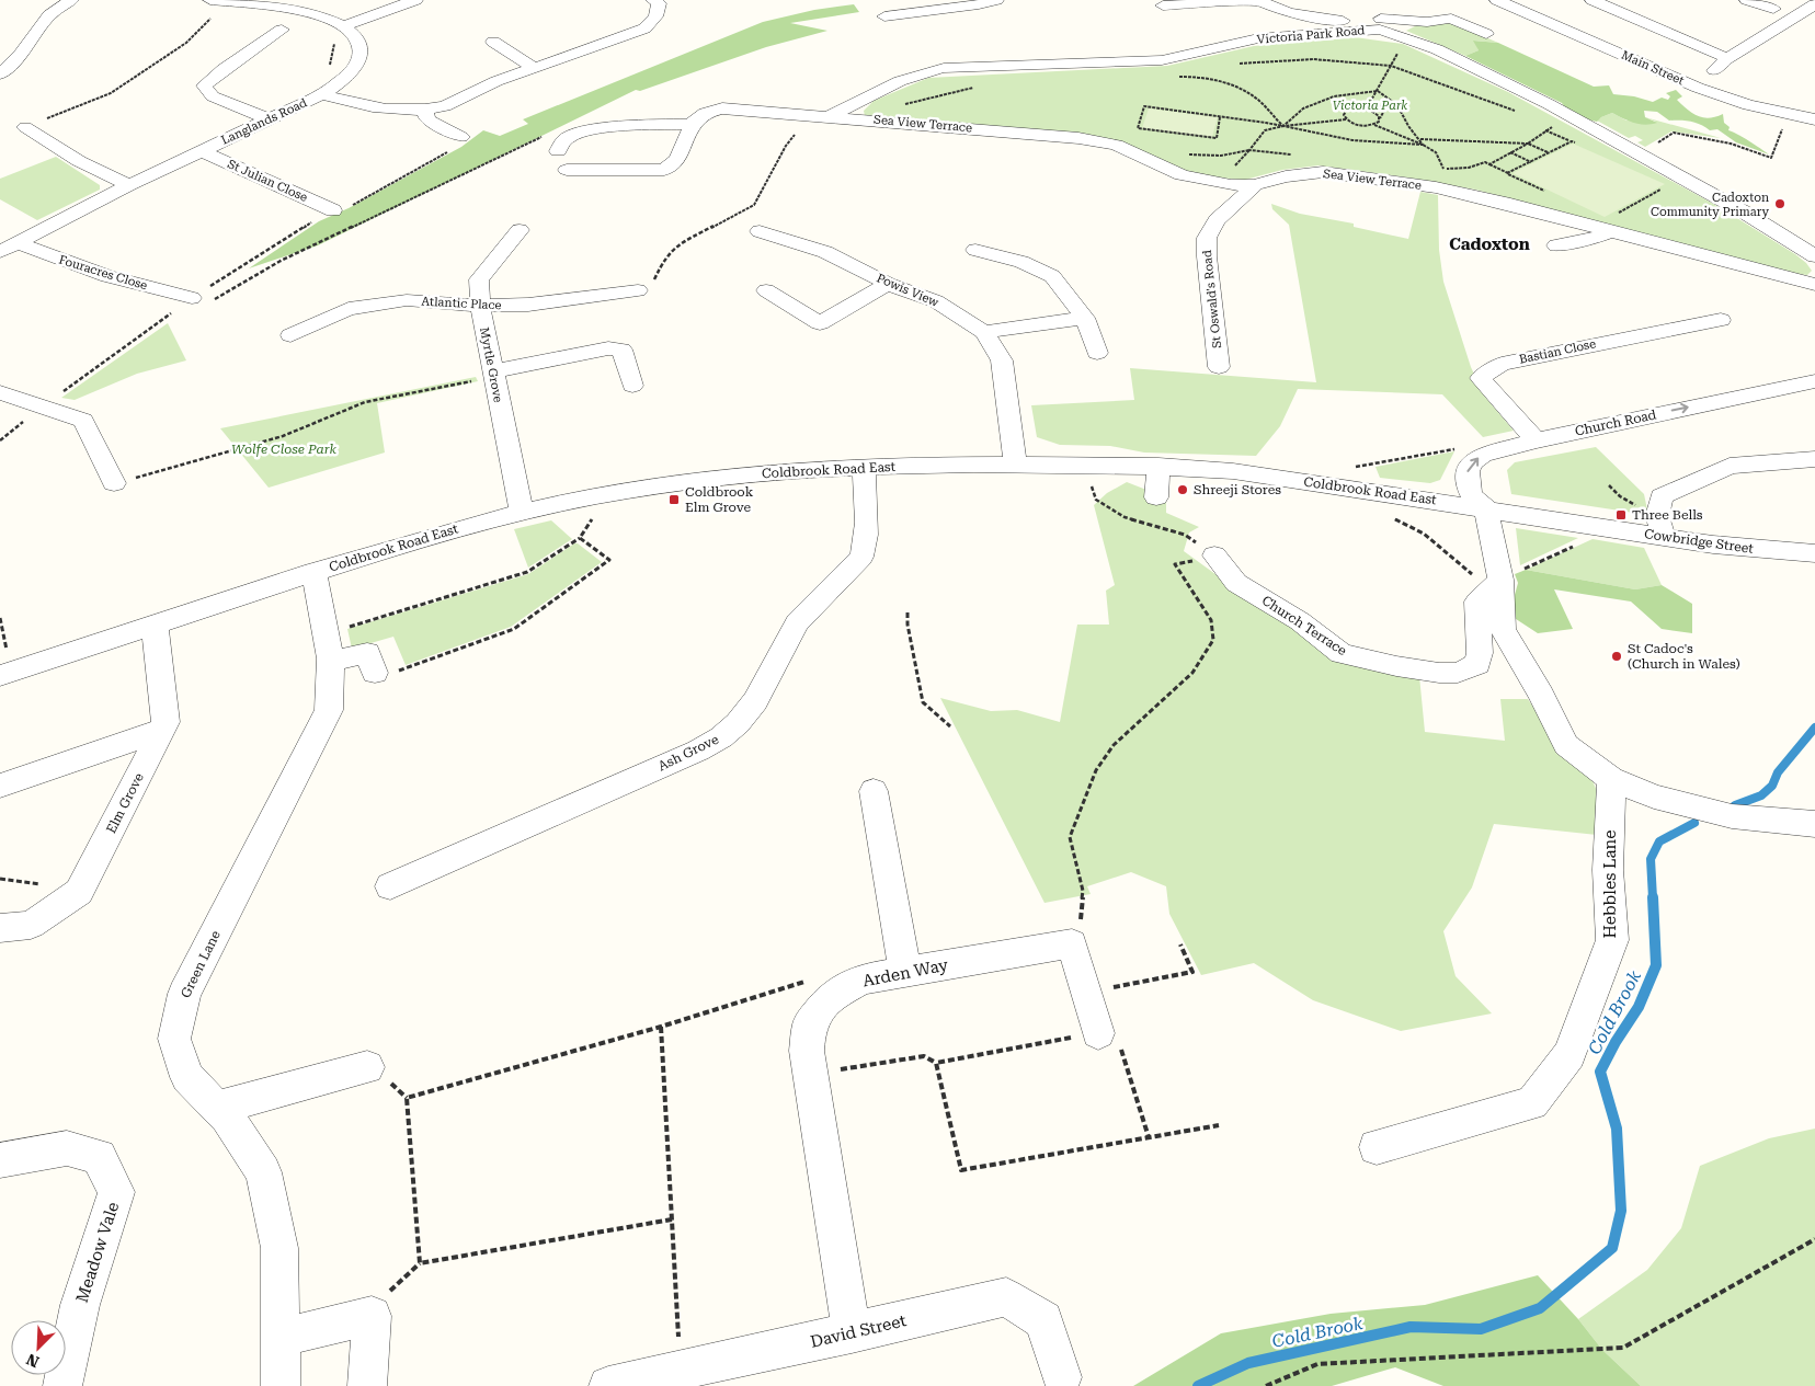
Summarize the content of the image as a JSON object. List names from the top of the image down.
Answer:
{
  "streets": {
    "street": [
      "Victoria Park Road",
      "Main Street",
      "Langlands Road",
      "Sea View Terrace",
      "St Julian Close",
      "Fouracres Close",
      "Powis View",
      "St Oswald's Road",
      "Atlantic Place",
      "Bastian Close",
      "Myrtle Grove",
      "Church Road",
      "Coldbrook Road East",
      "Cowbridge Street",
      "Church Terrace",
      "Ash Grove",
      "Elm Grove",
      "Hebbles Lane",
      "Green Lane",
      "Arden Way",
      "Meadow Vale",
      "David Street"
    ]
  },
  "crossings": [
    ["Victoria Park Road", "Sea View Terrace"],
    ["Langlands Road", "St Julian Close"],
    ["Langlands Road", "Fouracres Close"],
    ["Sea View Terrace", "St Oswald's Road"],
    ["Powis View", "Coldbrook Road East"],
    ["Atlantic Place", "Myrtle Grove"],
    ["Bastian Close", "Church Road"],
    ["Myrtle Grove", "Coldbrook Road East"],
    ["Church Road", "Coldbrook Road East"],
    ["Church Road", "Cowbridge Street"],
    ["Coldbrook Road East", "Cowbridge Street"],
    ["Coldbrook Road East", "Ash Grove"],
    ["Coldbrook Road East", "Elm Grove"],
    ["Coldbrook Road East", "Green Lane"],
    ["Arden Way", "David Street"]
  ],
  "one_way": ["Church Road"],
  "districts": ["Cadoxton"],
  "water": ["Cold Brook"],
  "parks": ["Victoria Park", "Wolfe Close Park"],
  "places": {
    "other": ["Cadoxton Community Primary", "Shreeji Stores", "St Cadoc's (Church in Wales)"],
    "transit": ["Coldbrook Elm Grove", "Three Bells"]
  },
  "north": "bottom left"
}
